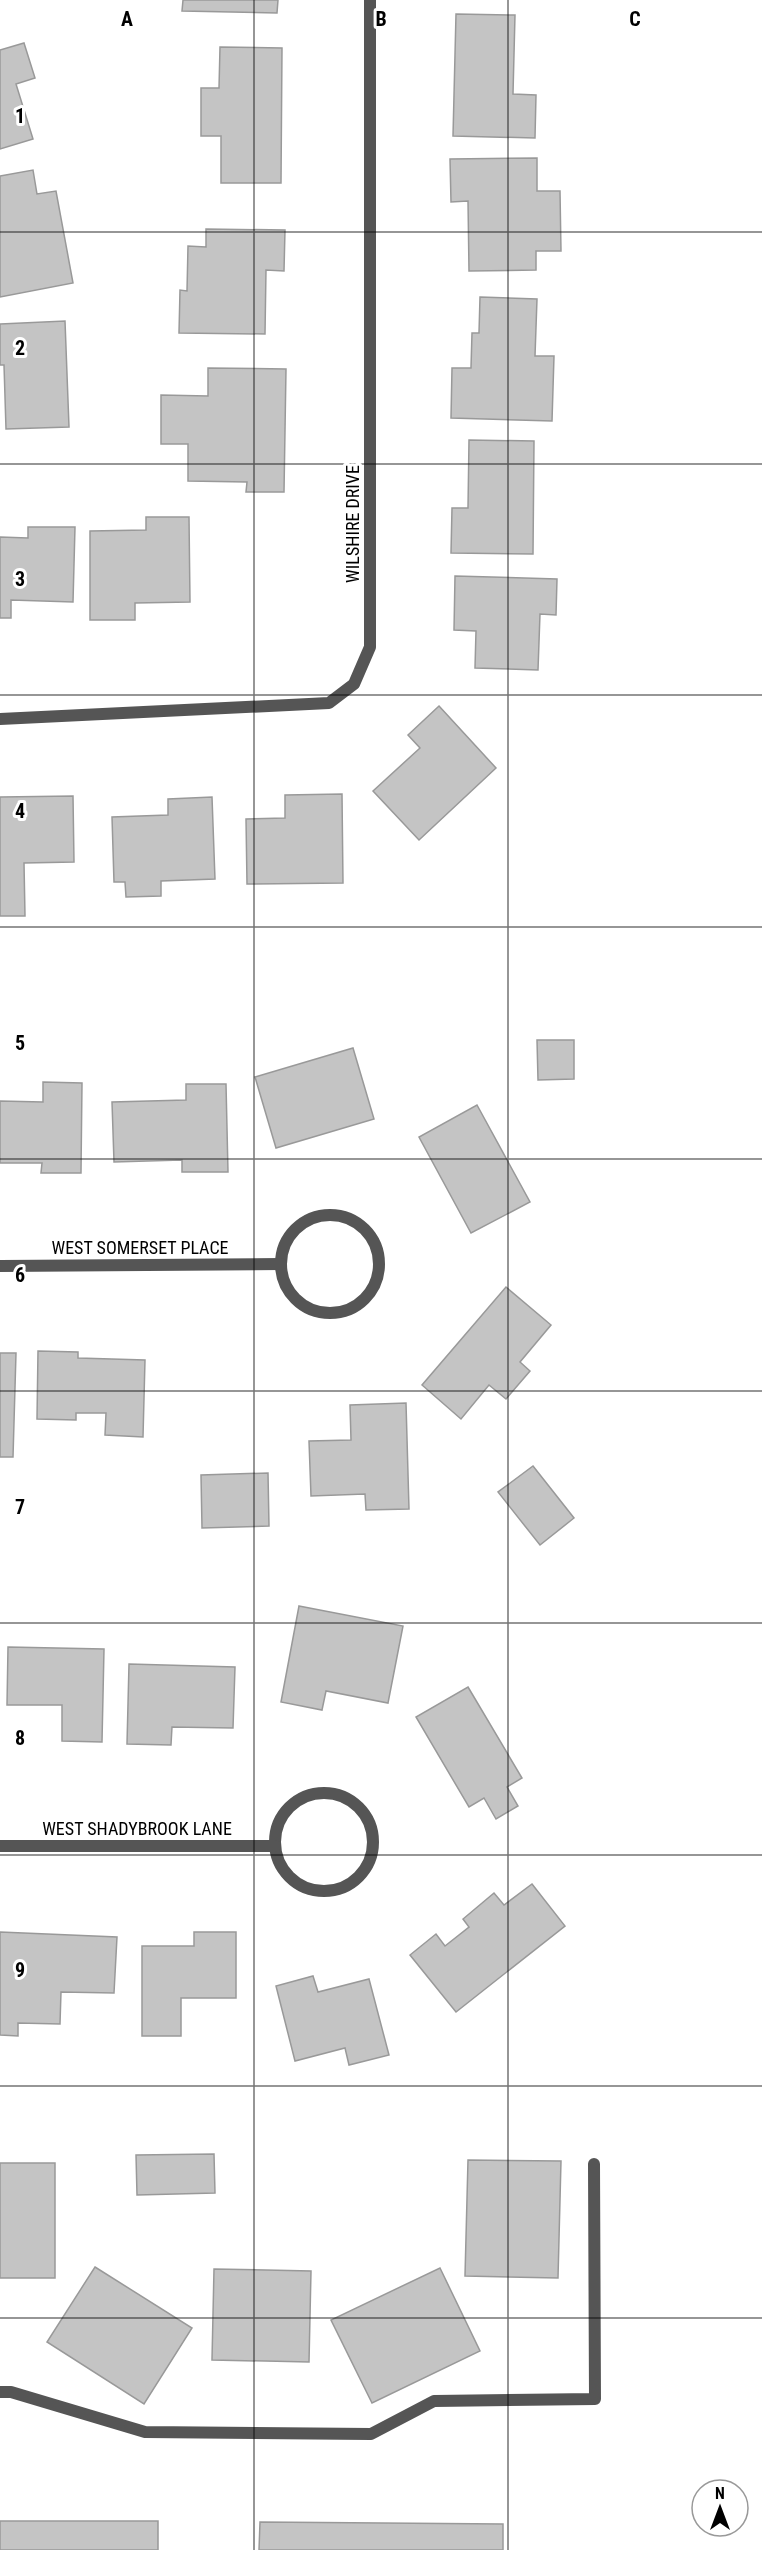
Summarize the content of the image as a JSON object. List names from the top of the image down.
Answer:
{
  "streets": {
    "street": ["WILSHIRE DRIVE", "WEST SOMERSET PLACE", "WEST SHADYBROOK LANE"]
  },
  "north": "top",
  "grid": {
    "columns": ["A", "B", "C"],
    "rows": [
      "1",
      "2",
      "3",
      "4",
      "5",
      "6",
      "7",
      "8",
      "9"
    ]
  }
}
